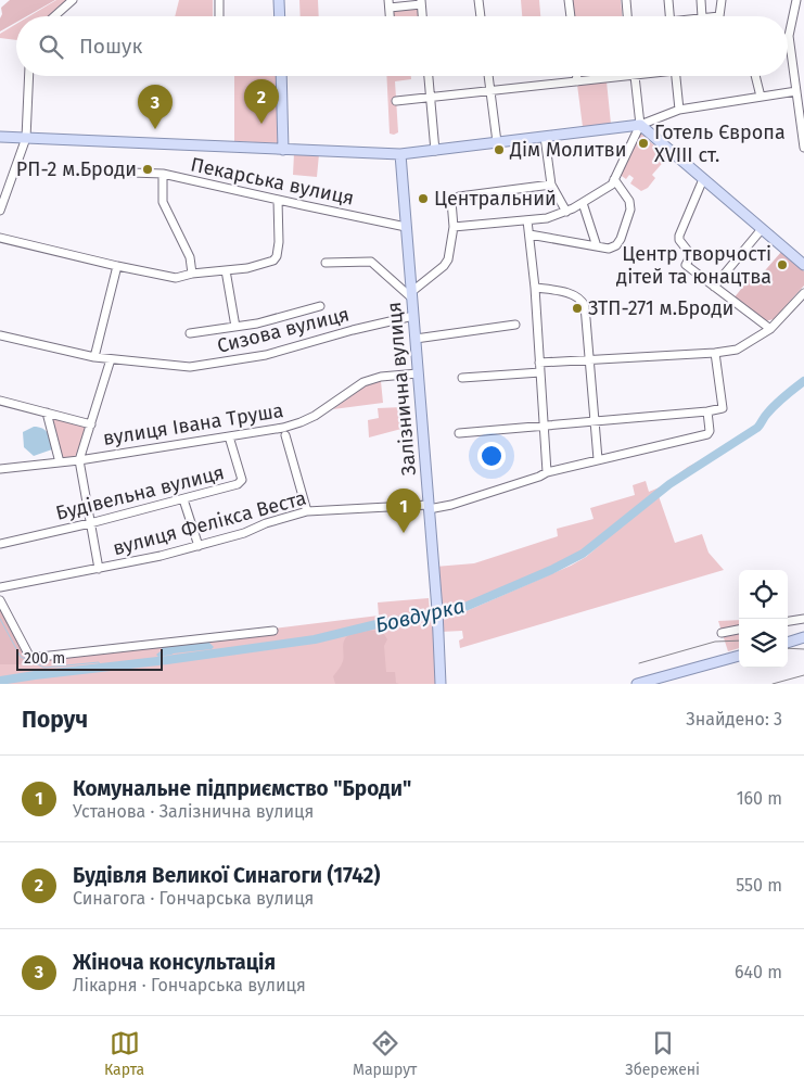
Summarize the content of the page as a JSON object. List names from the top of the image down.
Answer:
{
  "streets": {
    "main road": ["Залізнична вулиця"],
    "street": [
      "Пекарська вулиця",
      "Сизова вулиця",
      "вулиця Івана Труша",
      "Будівельна вулиця",
      "вулиця Фелікса Веста"
    ]
  },
  "crossings": [
    ["Пекарська вулиця", "Залізнична вулиця"],
    ["Сизова вулиця", "Залізнична вулиця"],
    ["Залізнична вулиця", "вулиця Івана Труша"],
    ["Залізнична вулиця", "вулиця Фелікса Веста"],
    ["вулиця Івана Труша", "Будівельна вулиця"]
  ],
  "water": ["Бовдурка"],
  "places": [
    "Готель Європа XVIII ст.",
    "Дім Молитви",
    "РП-2 м.Броди",
    "Центральний",
    "Центр творчості дітей та юнацтва",
    "ЗТП-271 м.Броди"
  ],
  "scale_bar": "200 m",
  "page": {
    "search": "Пошук",
    "pins": ["2", "3", "1"],
    "scale": "200 m",
    "heading": ["Поруч", "Знайдено: 3"],
    "list": [
      {
        "mark": "1",
        "name": "Комунальне підприємство \"Броди\"",
        "note": "Установа · Залізнична вулиця",
        "value": "160 m"
      },
      {
        "mark": "2",
        "name": "Будівля Великої Синагоги (1742)",
        "note": "Синагога · Гончарська вулиця",
        "value": "550 m"
      },
      {
        "mark": "3",
        "name": "Жіноча консультація",
        "note": "Лікарня · Гончарська вулиця",
        "value": "640 m"
      }
    ],
    "nav": ["Карта", "Маршрут", "Збережені"]
  }
}
